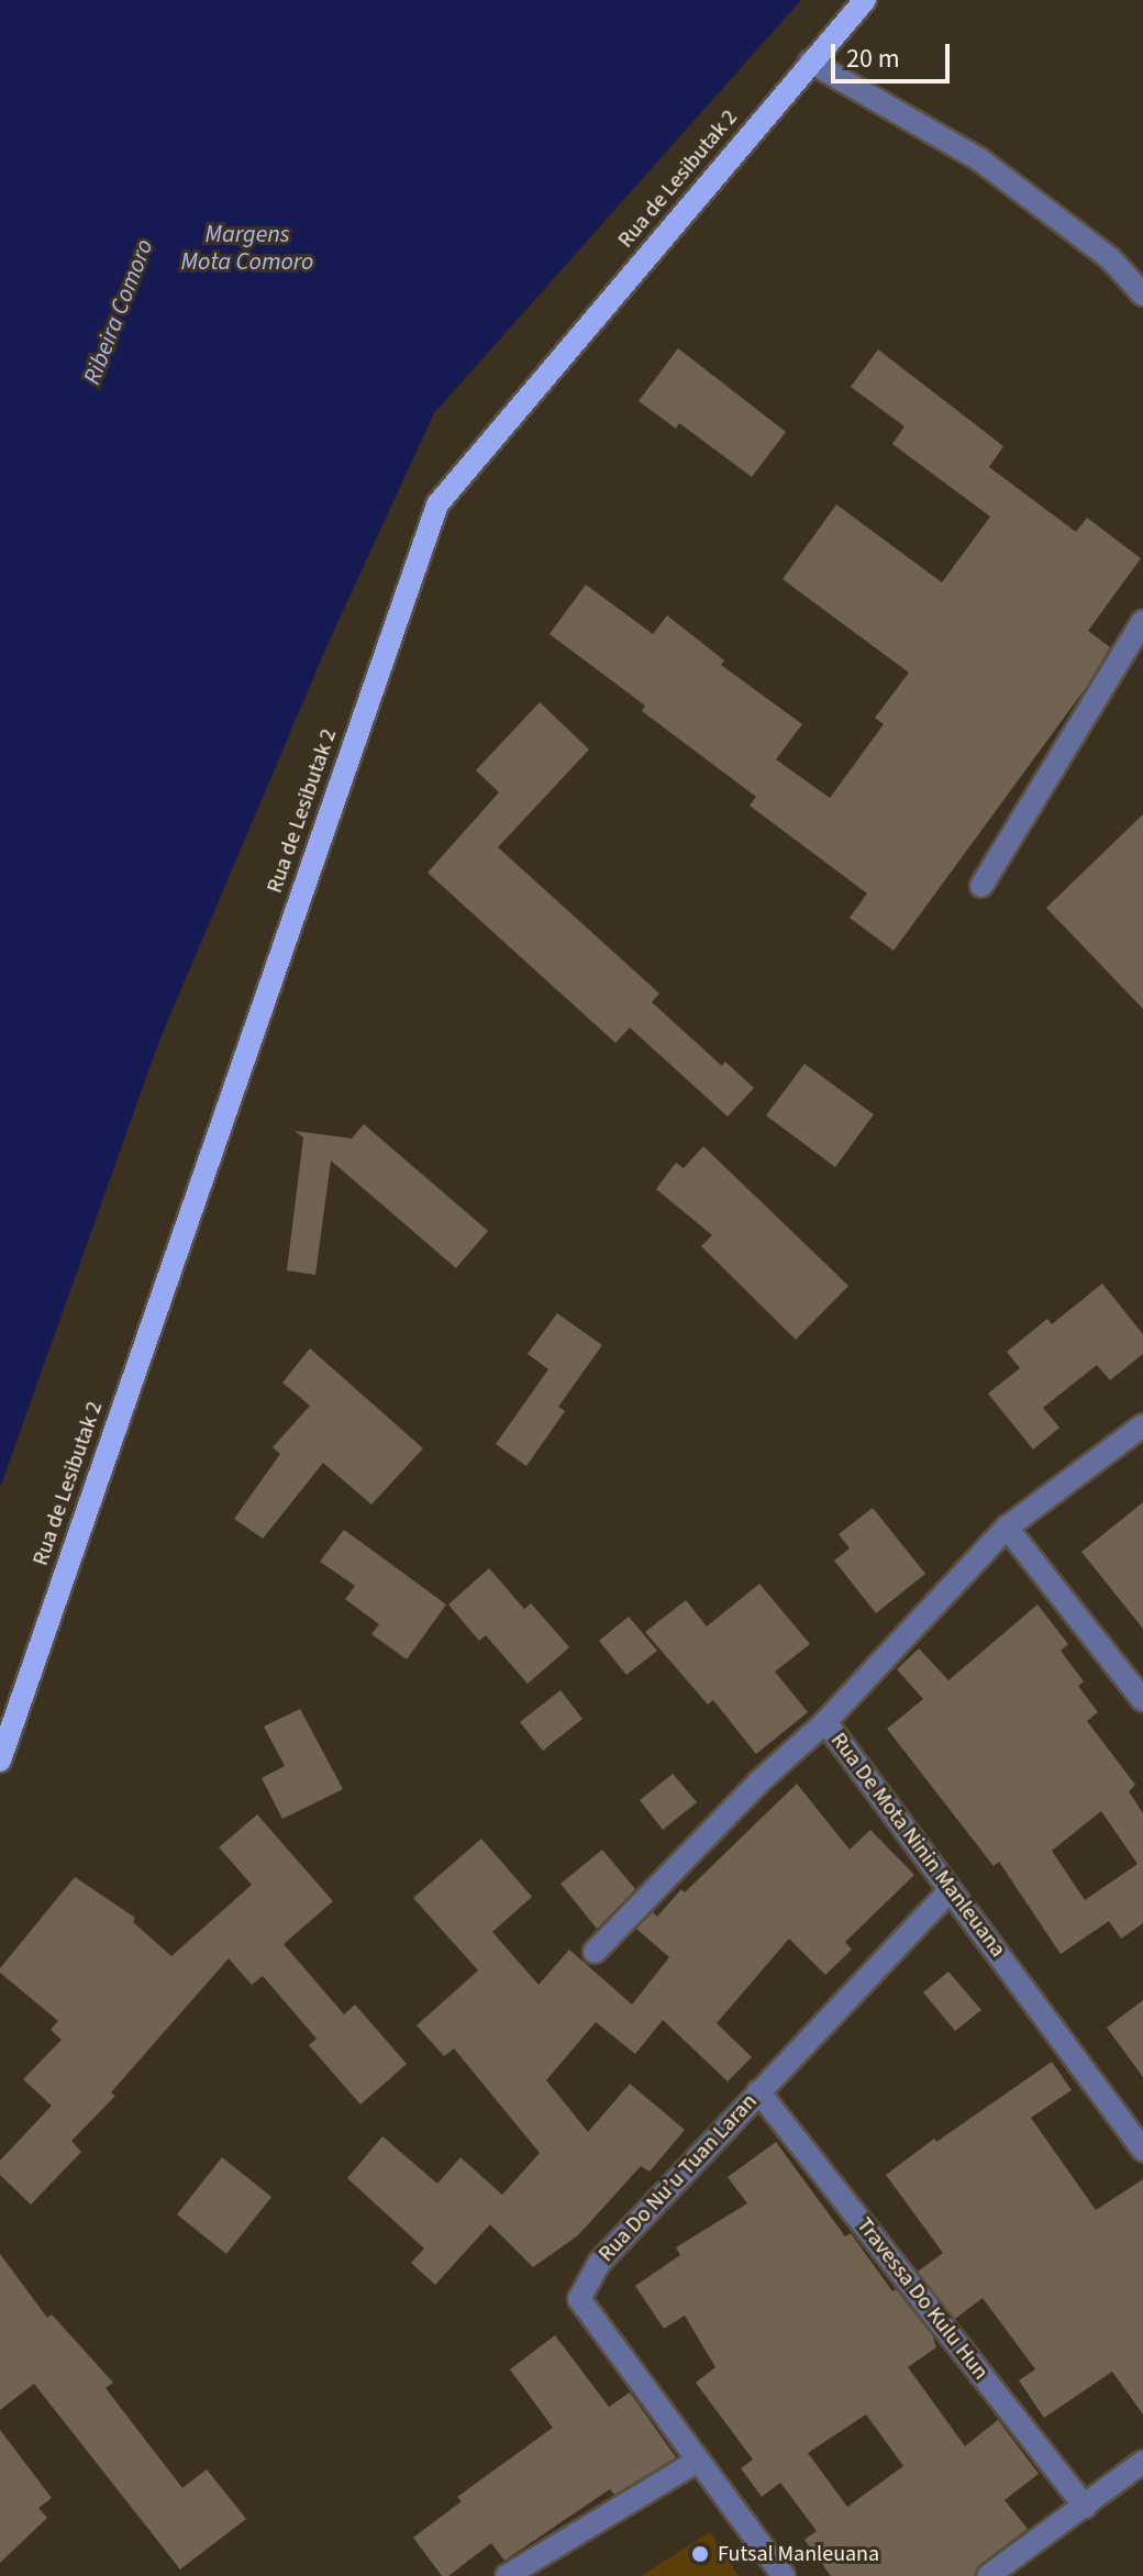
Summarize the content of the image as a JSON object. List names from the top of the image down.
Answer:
{
  "streets": {
    "main road": ["Rua de Lesibutak 2"],
    "street": ["Rua De Mota Ninin Manleuana", "Rua Do Nu’u Tuan Laran", "Travessa Do Kulu Hun"]
  },
  "crossings": [
    ["Rua De Mota Ninin Manleuana", "Rua Do Nu’u Tuan Laran"],
    ["Rua Do Nu’u Tuan Laran", "Travessa Do Kulu Hun"]
  ],
  "water": ["Margens Mota Comoro", "Ribeira Comoro"],
  "places": ["Futsal Manleuana"],
  "scale_bar": "20 m"
}
